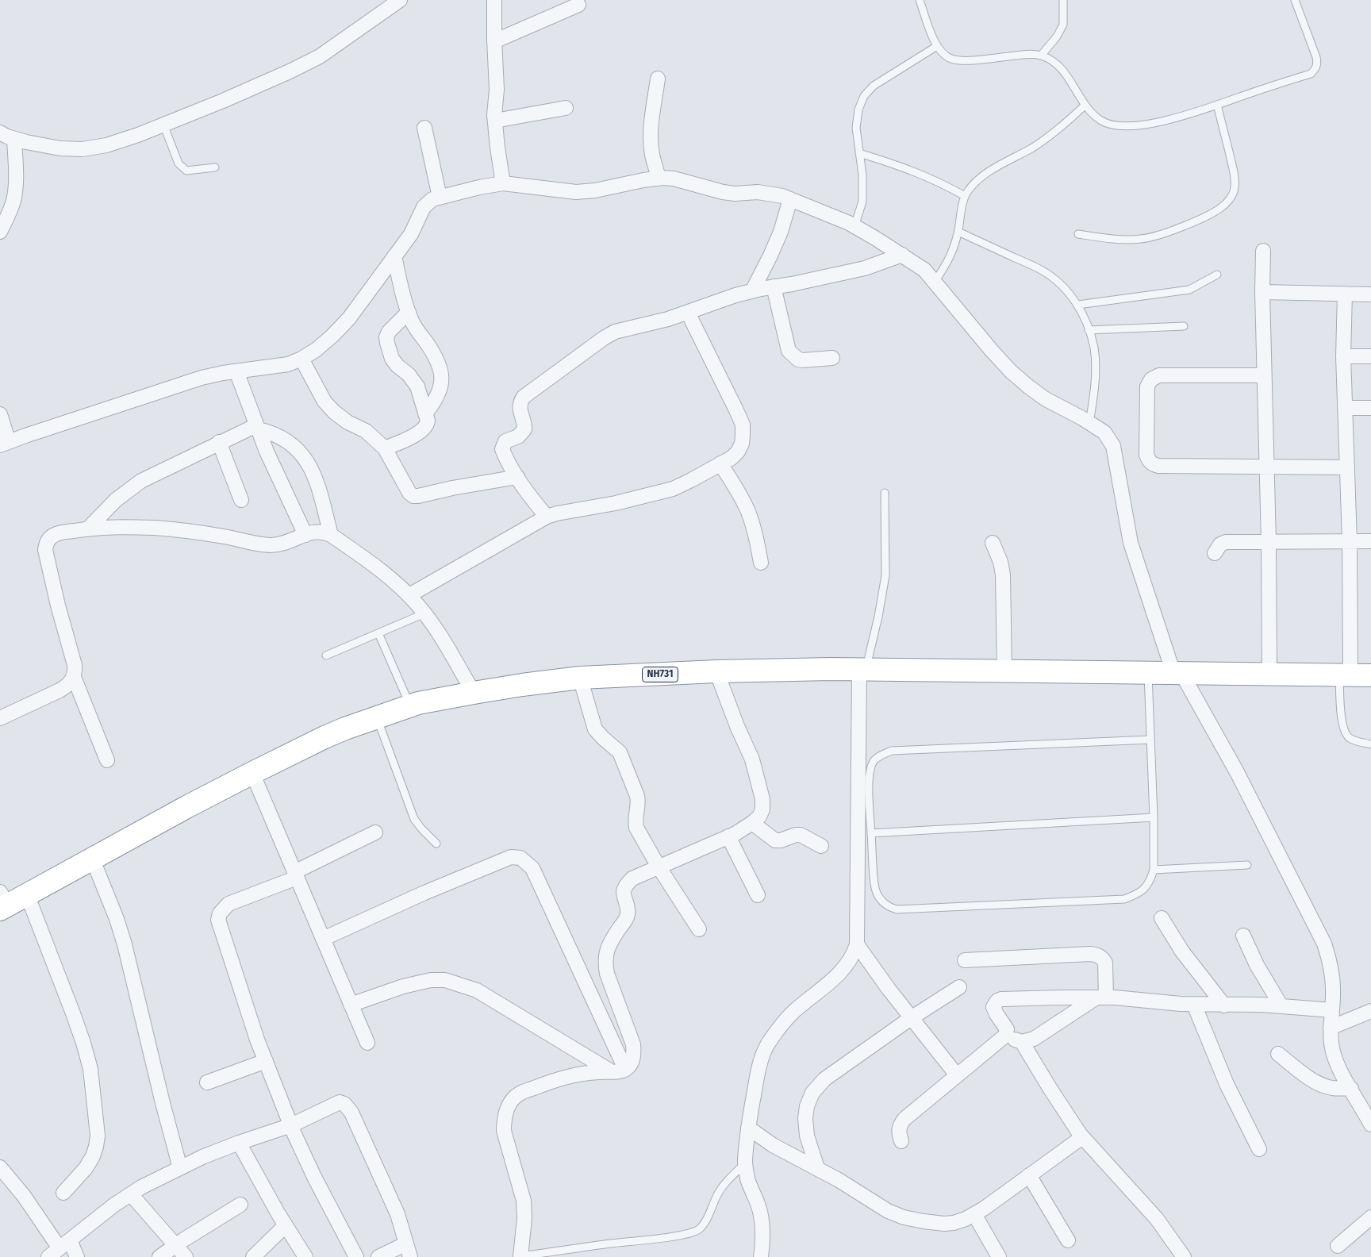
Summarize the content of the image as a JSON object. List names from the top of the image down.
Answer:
{
  "streets": {
    "highway": ["NH731"]
  }
}
